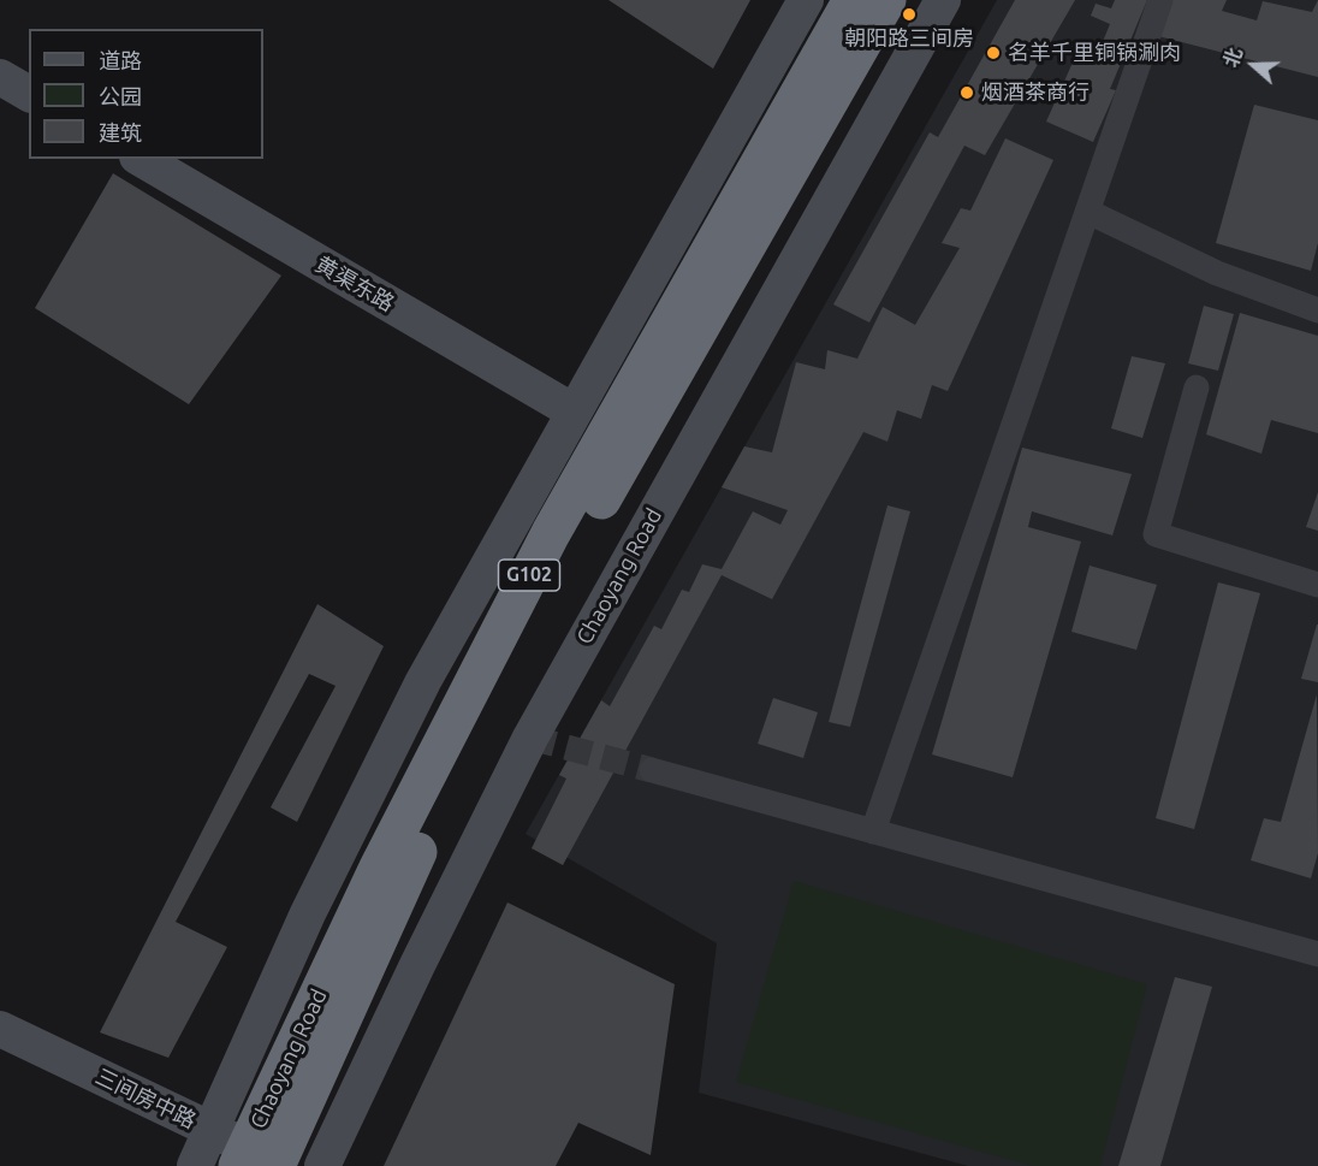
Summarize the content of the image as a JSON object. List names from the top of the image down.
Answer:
{
  "streets": {
    "highway": ["G102", "Chaoyang Road"],
    "street": ["黄渠东路", "三间房中路"]
  },
  "crossings": [
    ["黄渠东路", "Chaoyang Road"],
    ["Chaoyang Road", "三间房中路"]
  ],
  "places": ["朝阳路三间房", "名羊千里铜锅涮肉", "烟酒茶商行"],
  "legend": ["道路", "公园", "建筑"],
  "north": "left"
}
